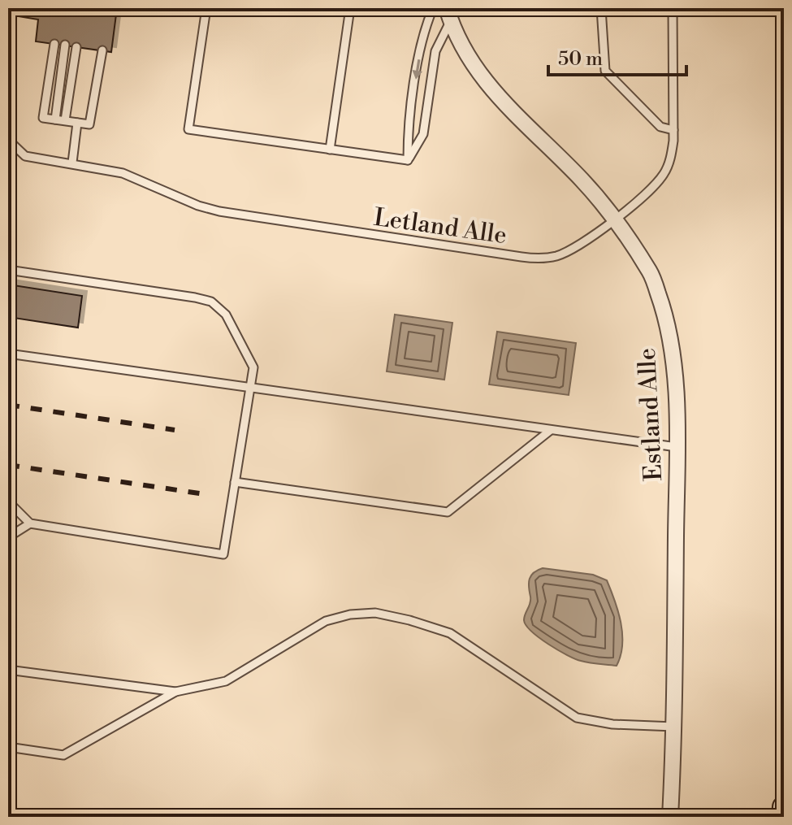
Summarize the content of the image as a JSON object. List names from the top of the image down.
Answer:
{
  "streets": {
    "street": ["Estland Alle"],
    "lane": ["Letland Alle"]
  },
  "crossings": [
    ["Letland Alle", "Estland Alle"]
  ],
  "scale_bar": "50 m"
}
